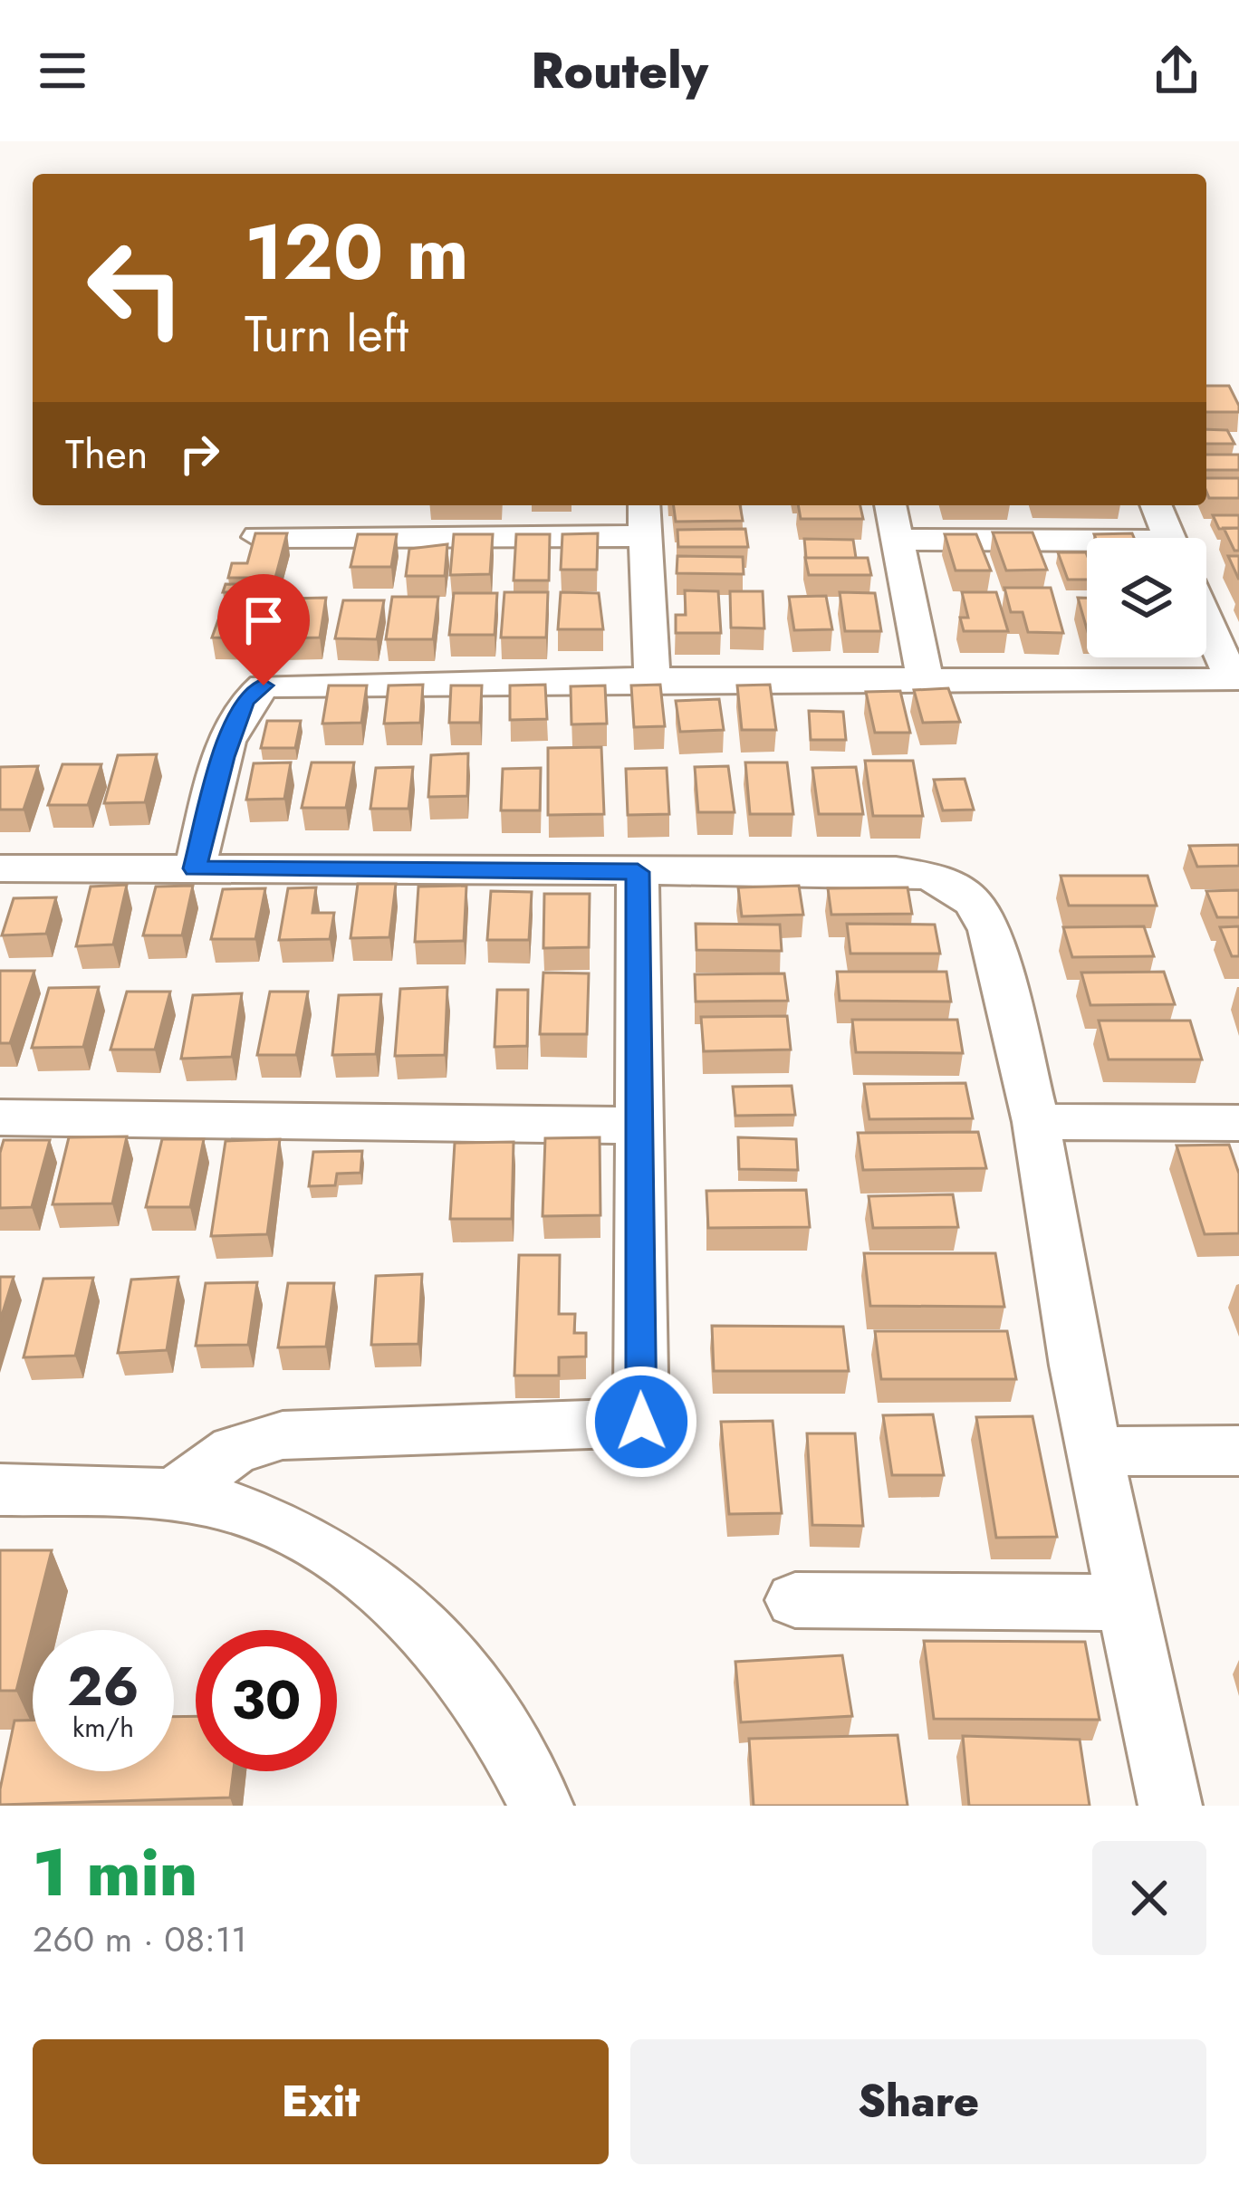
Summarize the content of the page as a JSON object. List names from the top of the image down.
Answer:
{
  "page": {
    "header": "Routely",
    "turn": ["120 m", "Turn left"],
    "then": "Then",
    "speed": "26 km/h",
    "limit": "30",
    "heading": ["1 min", "260 m · 08:11"],
    "buttons": ["Exit", "Share"]
  }
}
